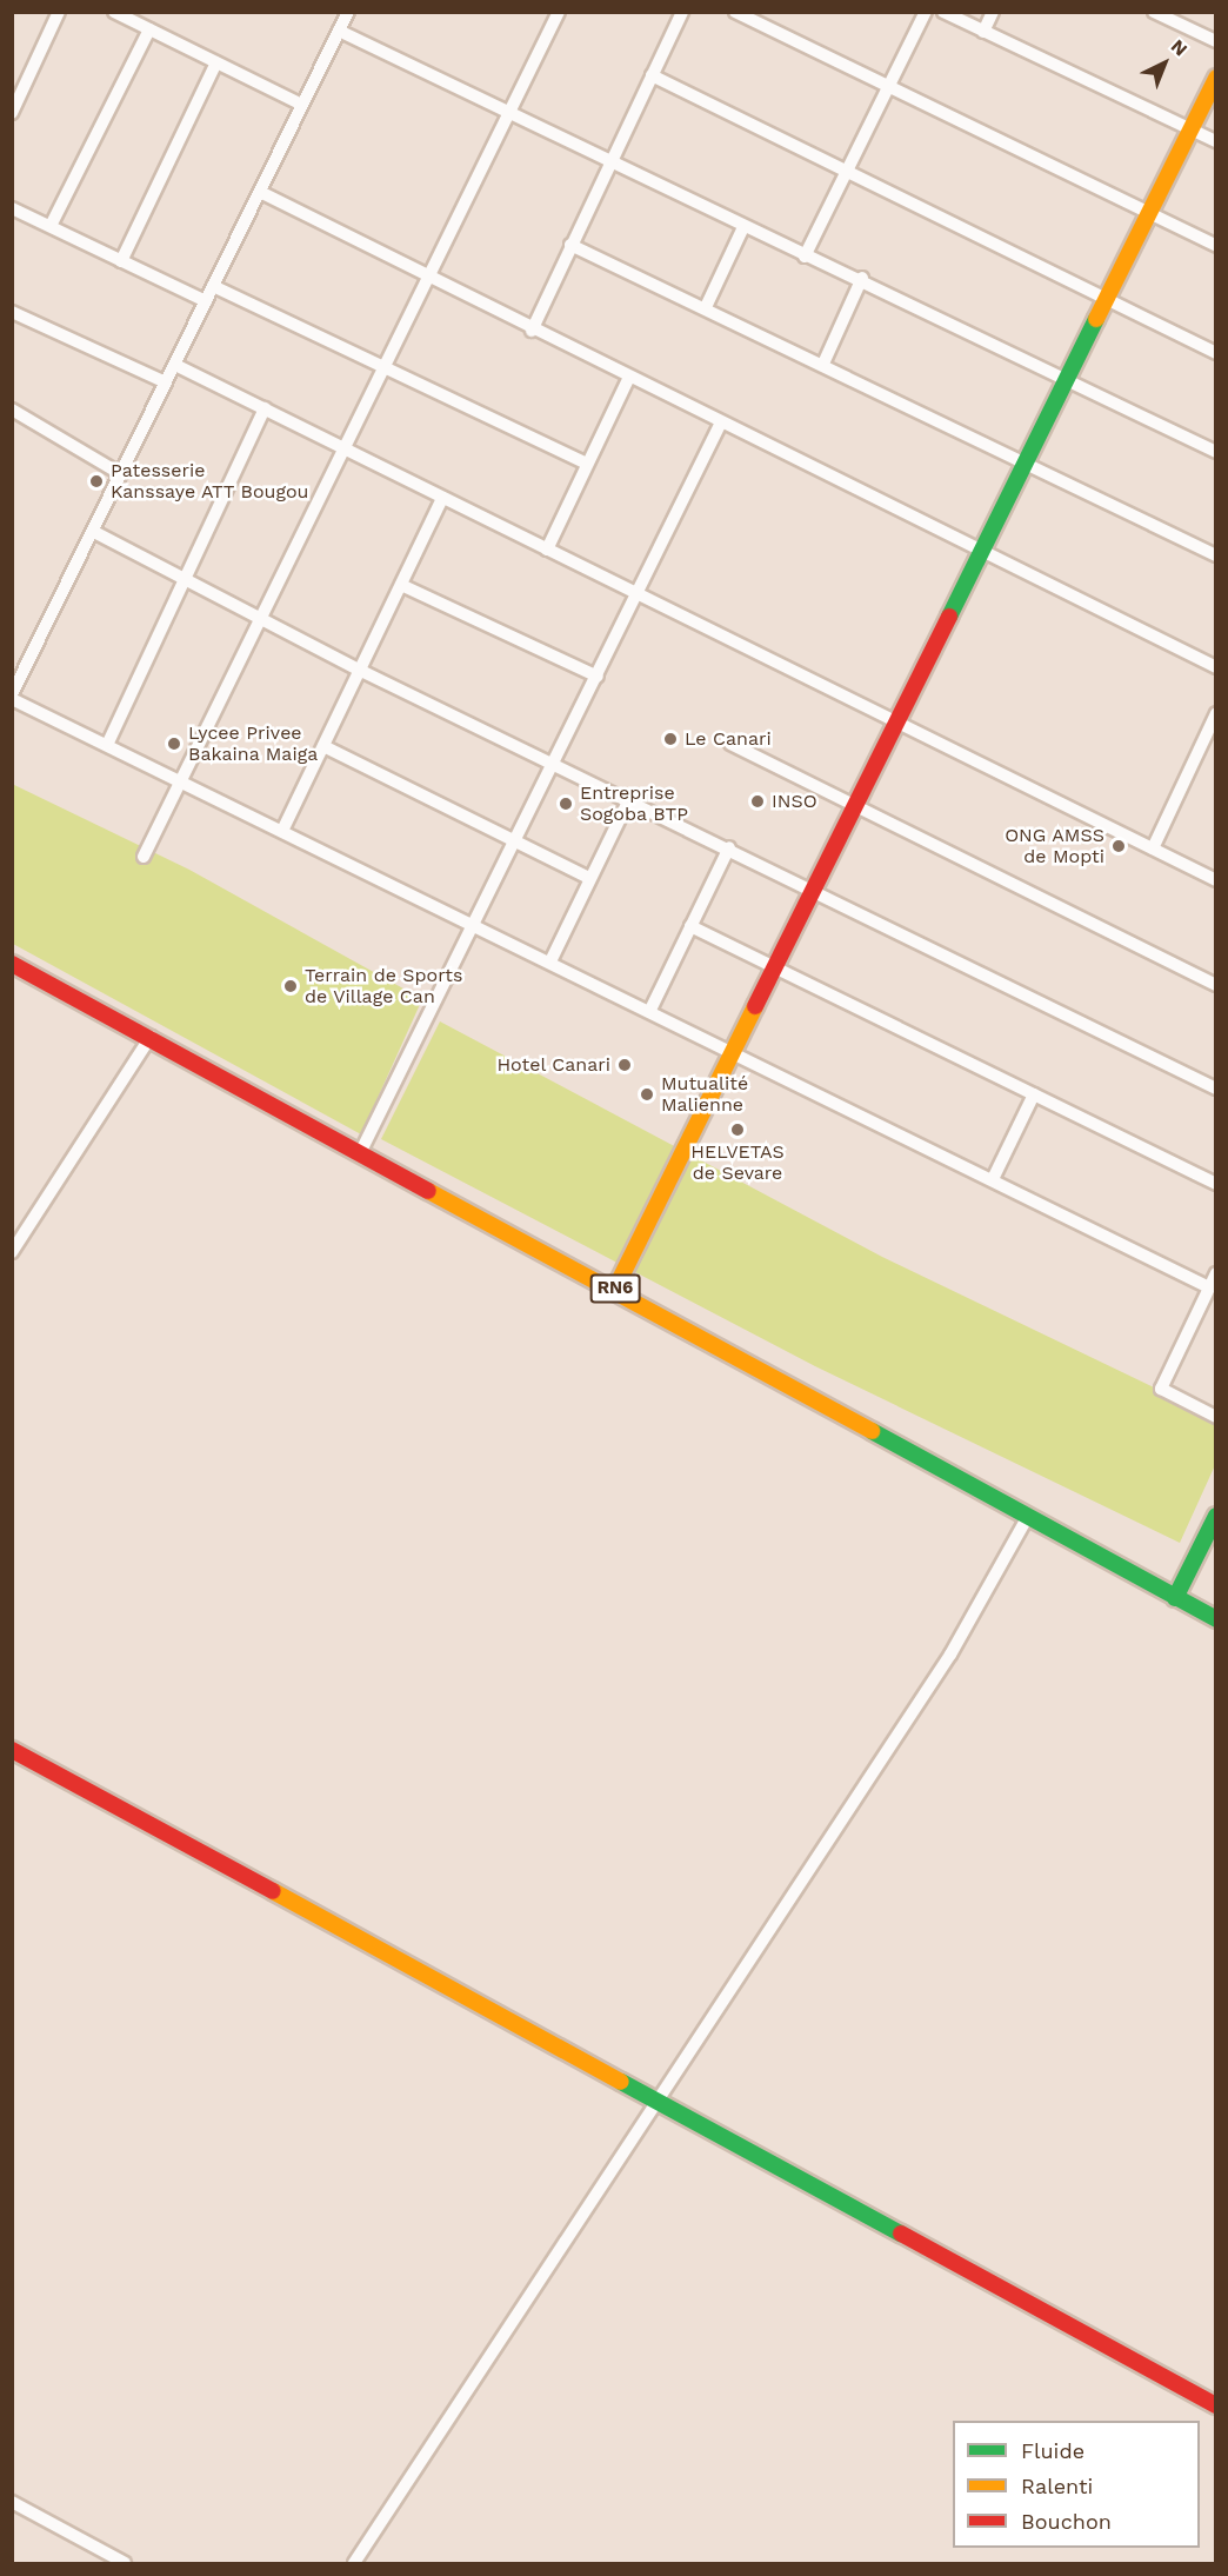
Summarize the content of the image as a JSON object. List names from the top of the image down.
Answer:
{
  "streets": {
    "street": ["RN6"]
  },
  "places": [
    "Patesserie Kanssaye ATT Bougou",
    "Le Canari",
    "Lycee Privee Bakaina Maiga",
    "INSO",
    "Entreprise Sogoba BTP",
    "ONG AMSS de Mopti",
    "Terrain de Sports de Village Can",
    "Hotel Canari",
    "Mutualité Malienne",
    "HELVETAS de Sevare"
  ],
  "legend": ["Fluide", "Ralenti", "Bouchon"],
  "north": "top right"
}
